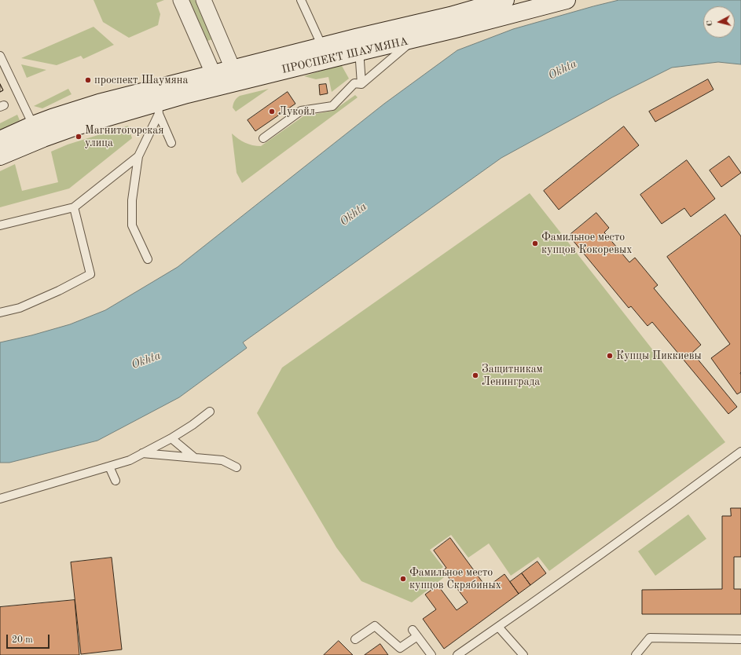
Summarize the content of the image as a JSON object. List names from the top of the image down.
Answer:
{
  "streets": {
    "street": ["ПРОСПЕКТ ШАУМЯНА"]
  },
  "water": ["Okhta"],
  "places": [
    "проспект Шаумяна",
    "Лукойл",
    "Магнитогорская улица",
    "Фамильное место купцов Кокоревых",
    "Купцы Пиккиевы",
    "Защитникам Ленинграда",
    "Фамильное место купцов Скрябиных"
  ],
  "scale_bar": "20 m",
  "north": "left"
}
